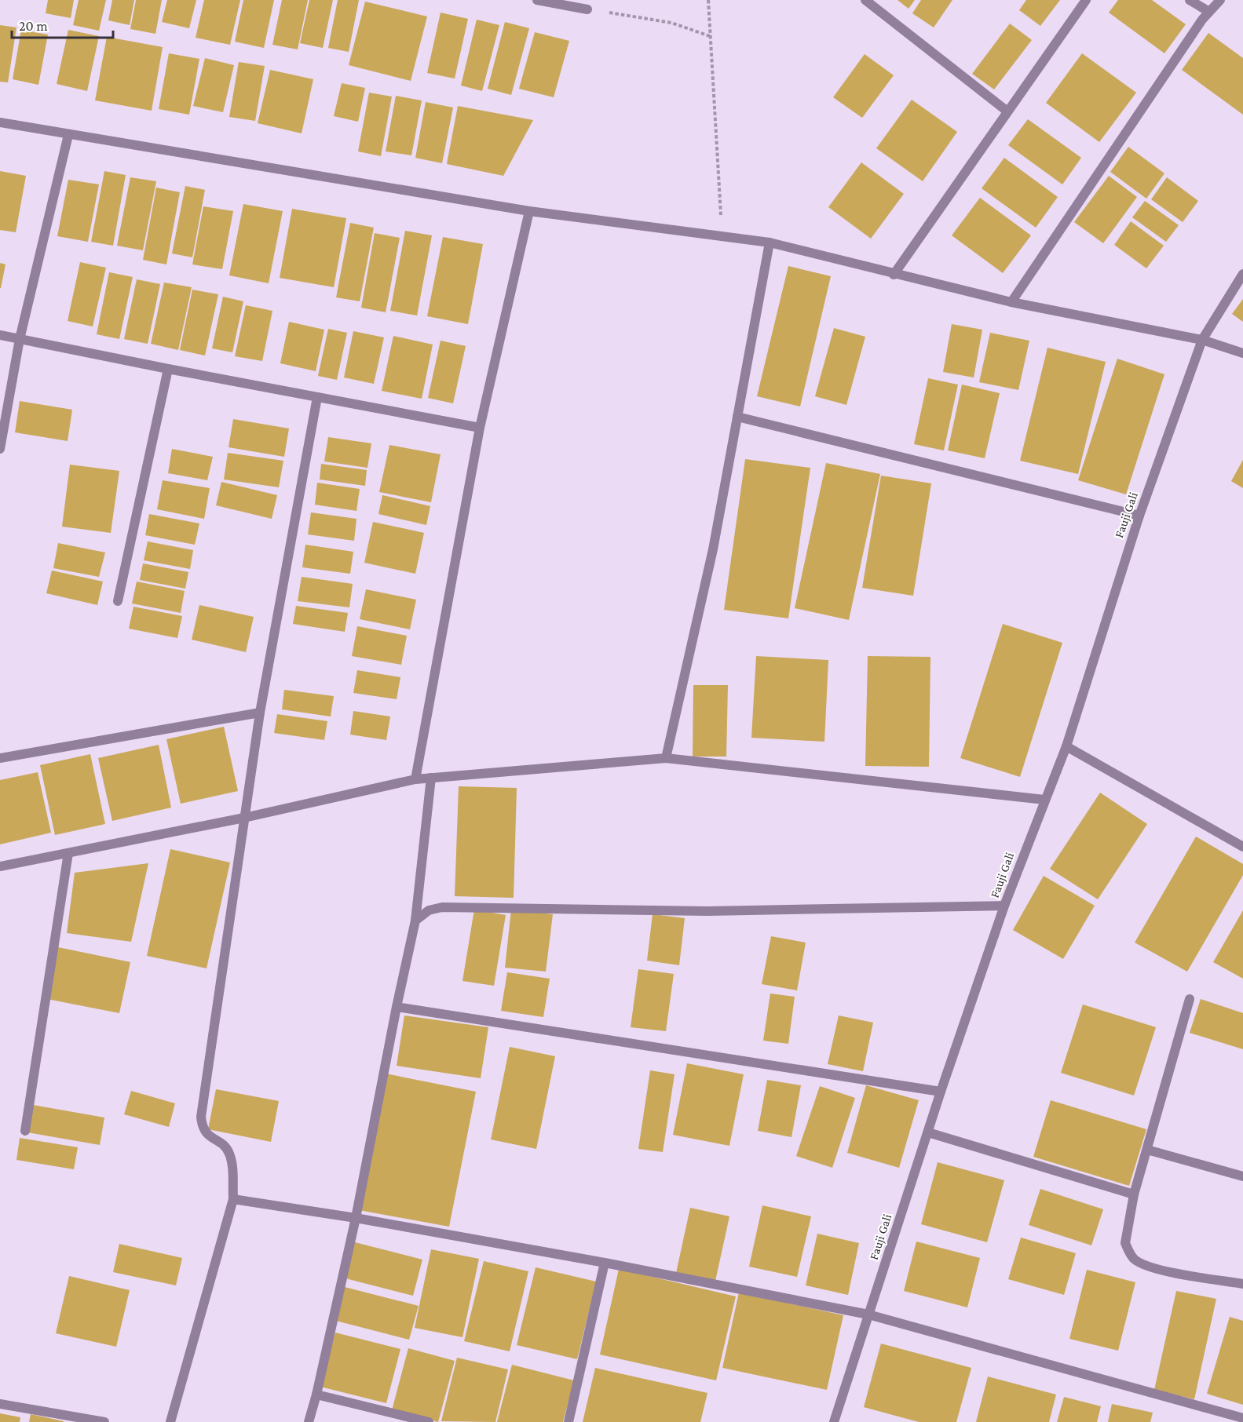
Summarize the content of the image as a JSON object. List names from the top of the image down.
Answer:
{
  "streets": {
    "street": ["Fauji Gali"]
  },
  "scale_bar": "20 m"
}
